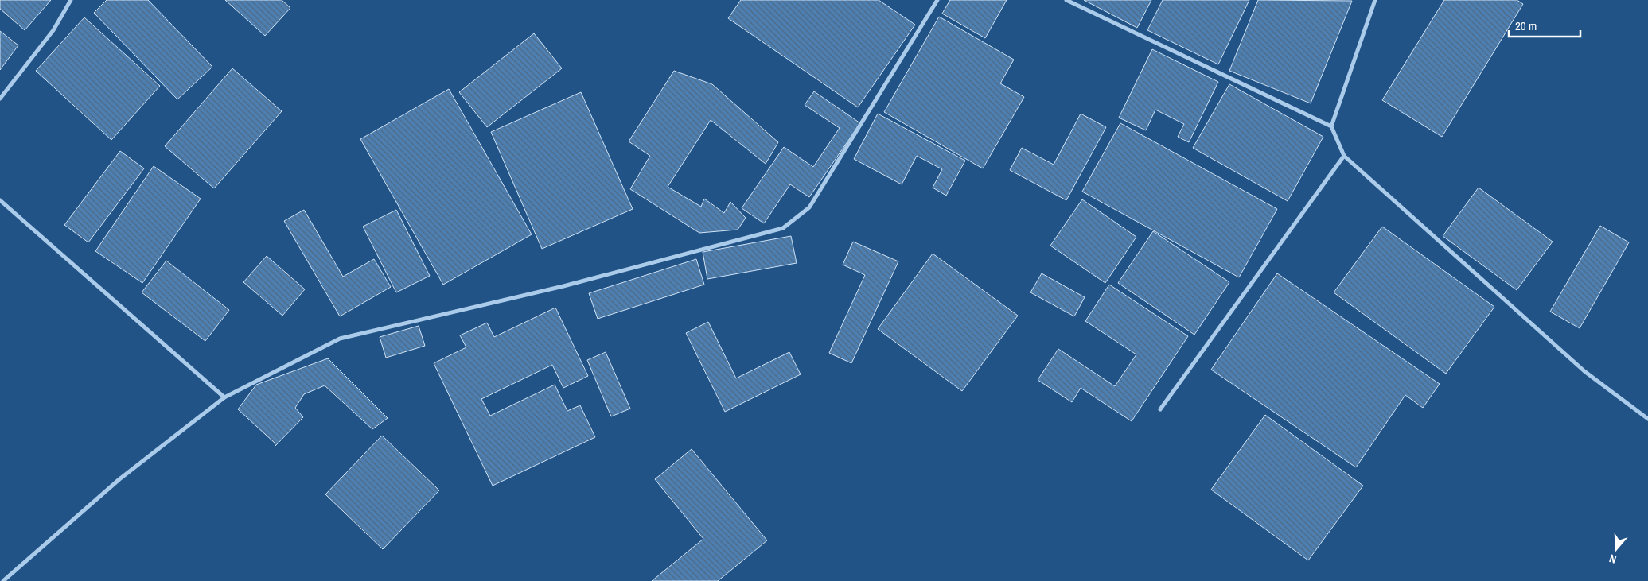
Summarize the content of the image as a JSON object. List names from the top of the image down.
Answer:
{
  "scale_bar": "20 m",
  "north": "bottom"
}
